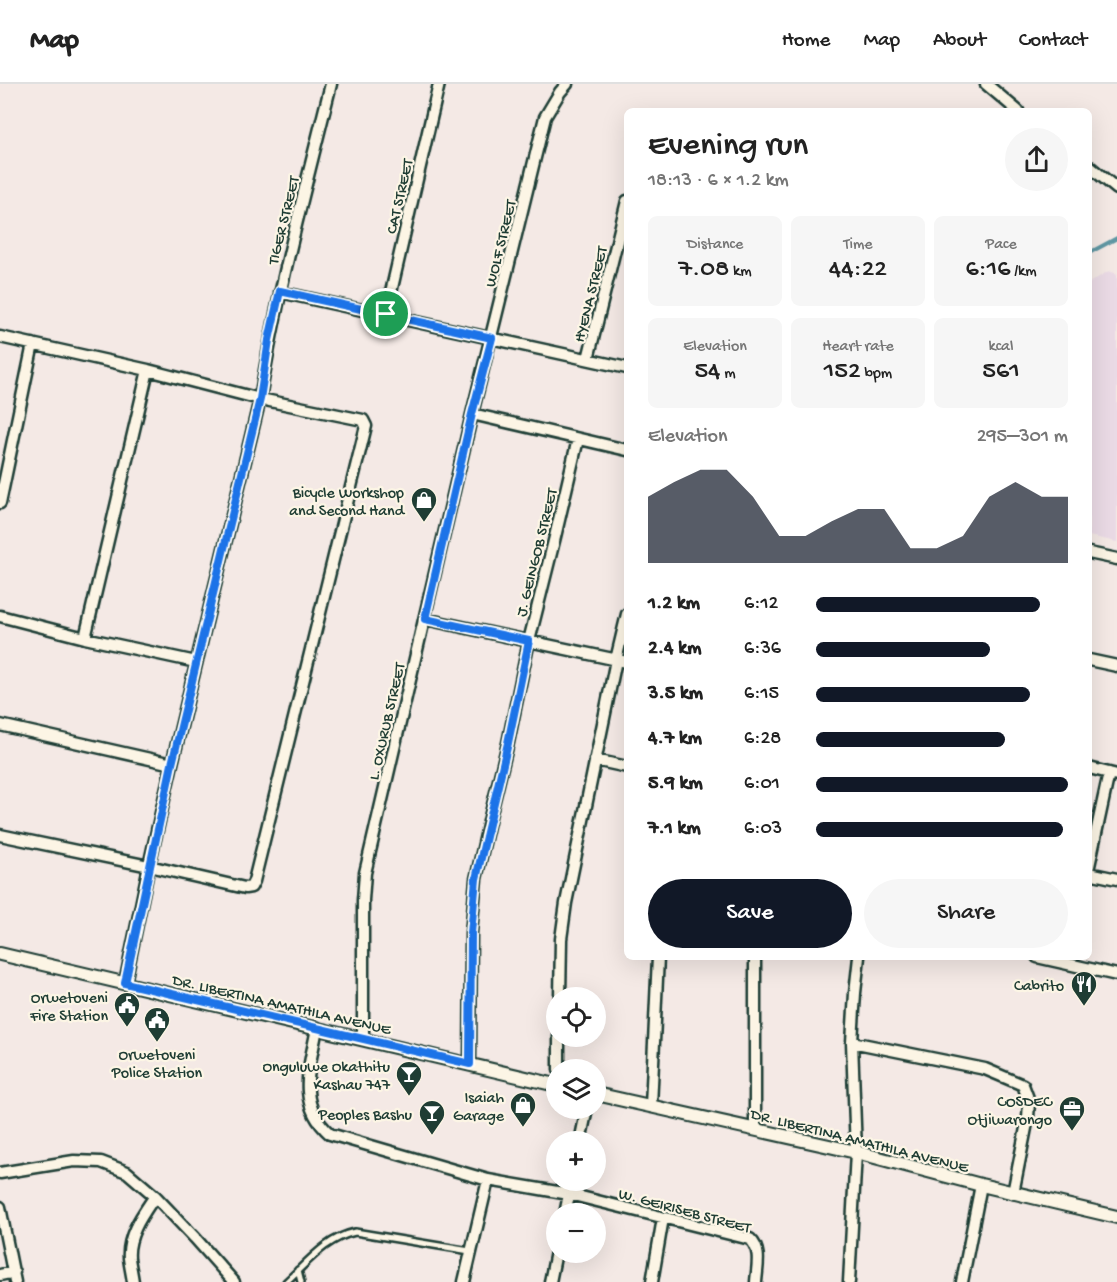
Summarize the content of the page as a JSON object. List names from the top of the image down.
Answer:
{
  "streets": {
    "street": [
      "CAT STREET",
      "TIGER STREET",
      "WOLF STREET",
      "HYENA STREET",
      "J. GEINGOB STREET",
      "L. OXURUB STREET",
      "DR. LIBERTINA AMATHILA AVENUE",
      "W. GEIRISEB STREET"
    ]
  },
  "crossings": [
    ["TIGER STREET", "DR. LIBERTINA AMATHILA AVENUE"],
    ["WOLF STREET", "L. OXURUB STREET"],
    ["J. GEINGOB STREET", "DR. LIBERTINA AMATHILA AVENUE"],
    ["L. OXURUB STREET", "DR. LIBERTINA AMATHILA AVENUE"],
    ["DR. LIBERTINA AMATHILA AVENUE", "W. GEIRISEB STREET"]
  ],
  "places": {
    "shop": ["Bicycle Workshop and Second Hand", "Isaiah Garage"],
    "restaurant": ["Cabrito"],
    "public building": ["Orwetoveni Fire Station", "Orwetoveni Police Station"],
    "bar": ["Onguluwe Okathitu Kashau 747", "Peoples Bashu"],
    "office": ["COSDEC Otjiwarongo"]
  },
  "page": {
    "header": "Map",
    "nav": [
      "Home",
      "Map",
      "About",
      "Contact"
    ],
    "heading": ["Evening run", "18:13 · 6 × 1.2 km"],
    "stats": [
      ["Distance", "7.08 km"],
      ["Time", "44:22"],
      ["Pace", "6:16 /km"],
      ["Elevation", "54 m"],
      ["Heart rate", "152 bpm"],
      ["kcal", "561"]
    ],
    "chart": ["Elevation", "295–301 m"],
    "list": [
      {
        "name": "1.2 km",
        "note": "6:12"
      },
      {
        "name": "2.4 km",
        "note": "6:36"
      },
      {
        "name": "3.5 km",
        "note": "6:15"
      },
      {
        "name": "4.7 km",
        "note": "6:28"
      },
      {
        "name": "5.9 km",
        "note": "6:01"
      },
      {
        "name": "7.1 km",
        "note": "6:03"
      }
    ],
    "buttons": ["Save", "Share"],
    "map_buttons": ["+", "−"]
  }
}
